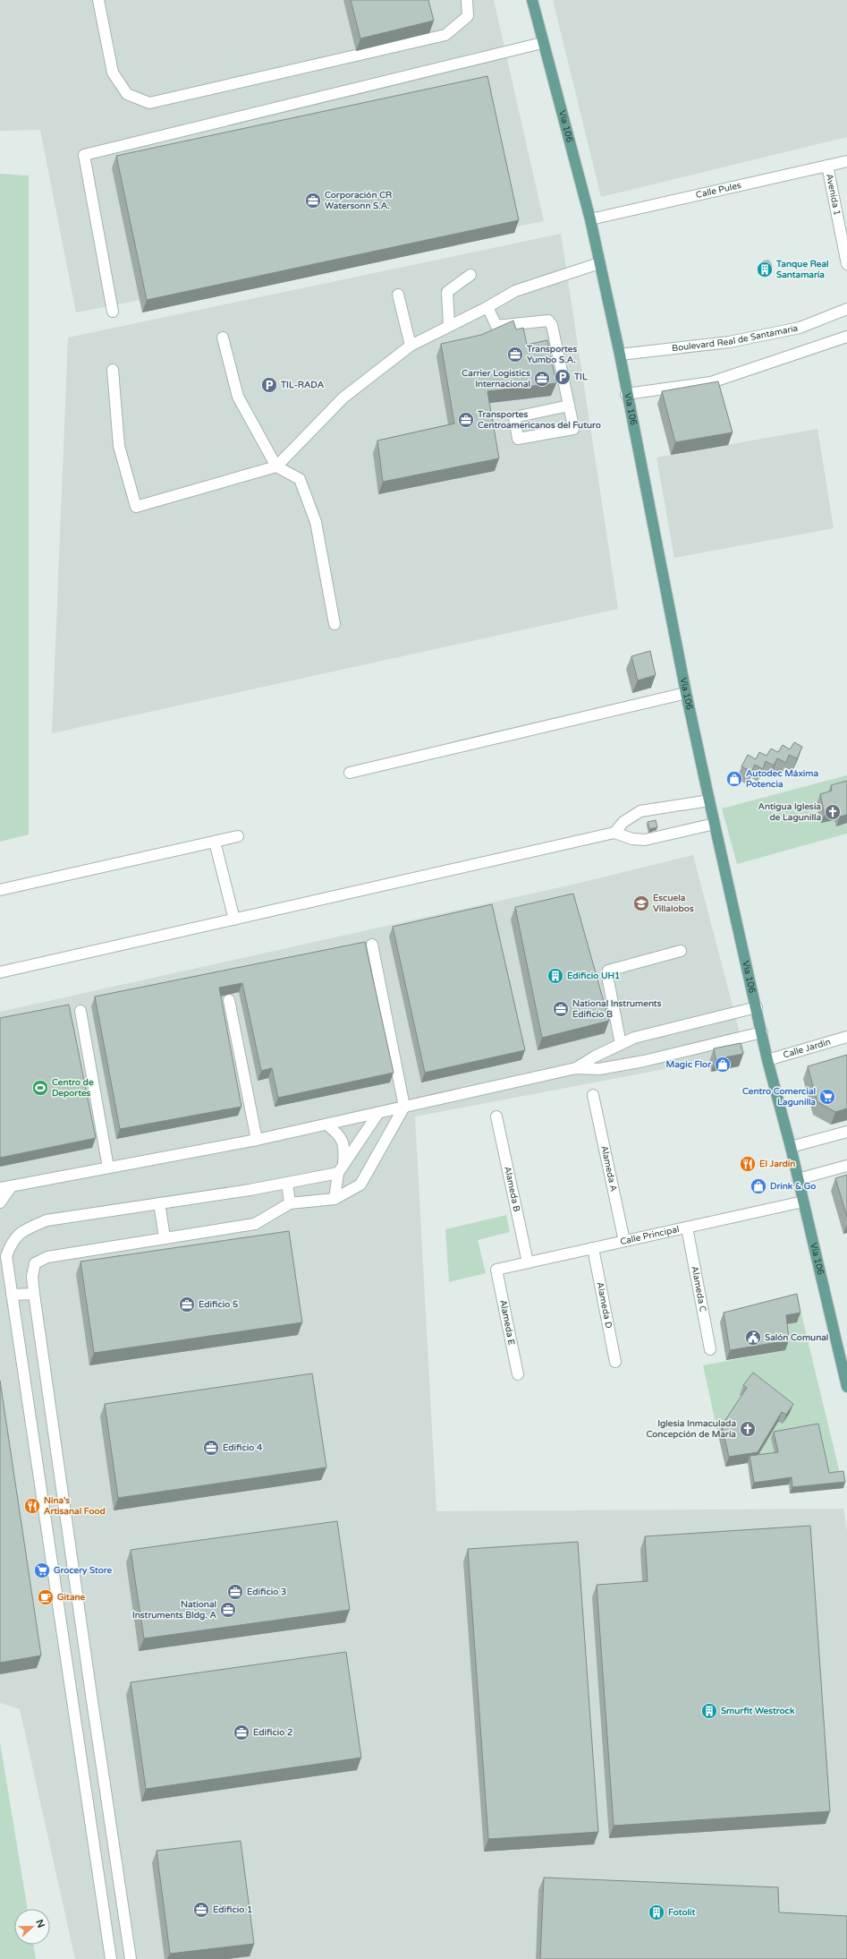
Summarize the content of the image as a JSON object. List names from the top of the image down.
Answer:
{
  "streets": {
    "main road": ["Vía 106"],
    "street": [
      "Calle Pules",
      "Avenida 1",
      "Boulevard Real de Santamaría",
      "Calle Jardín",
      "Alameda A",
      "Alameda B",
      "Calle Principal",
      "Alameda C",
      "Alameda D",
      "Alameda E"
    ]
  },
  "crossings": [
    ["Vía 106", "Calle Pules"],
    ["Vía 106", "Boulevard Real de Santamaría"],
    ["Vía 106", "Calle Jardín"],
    ["Vía 106", "Calle Principal"],
    ["Calle Pules", "Avenida 1"],
    ["Alameda A", "Calle Principal"],
    ["Alameda B", "Calle Principal"],
    ["Calle Principal", "Alameda C"],
    ["Calle Principal", "Alameda D"],
    ["Calle Principal", "Alameda E"]
  ],
  "places": {
    "office": [
      "Corporación CR Watersonn S.A.",
      "Transportes Yumbo S.A.",
      "Carrier Logistics Internacional",
      "Transportes Centroamericanos del Futuro",
      "National Instruments Edificio B",
      "Edificio 5",
      "Edificio 4",
      "Edificio 3",
      "National Instruments Bldg. A",
      "Edificio 2",
      "Edificio 1"
    ],
    "building": [
      "Tanque Real Santamaría",
      "Edificio UH1",
      "Smurfit Westrock",
      "Fotolit"
    ],
    "parking": ["TIL", "TIL-RADA"],
    "shop": ["Autodec Máxima Potencia", "Magic Flor", "Drink & Go"],
    "church": ["Antigua Iglesia de Lagunilla", "Iglesia Inmaculada Concepción de María"],
    "school or university": ["Escuela Villalobos"],
    "sports": ["Centro de Deportes"],
    "supermarket": ["Centro Comercial Lagunilla", "Grocery Store"],
    "restaurant": ["El Jardín", "Nina's Artisanal Food"],
    "public building": ["Salón Comunal"],
    "cafe": ["Gitane"]
  },
  "north": "right"
}
